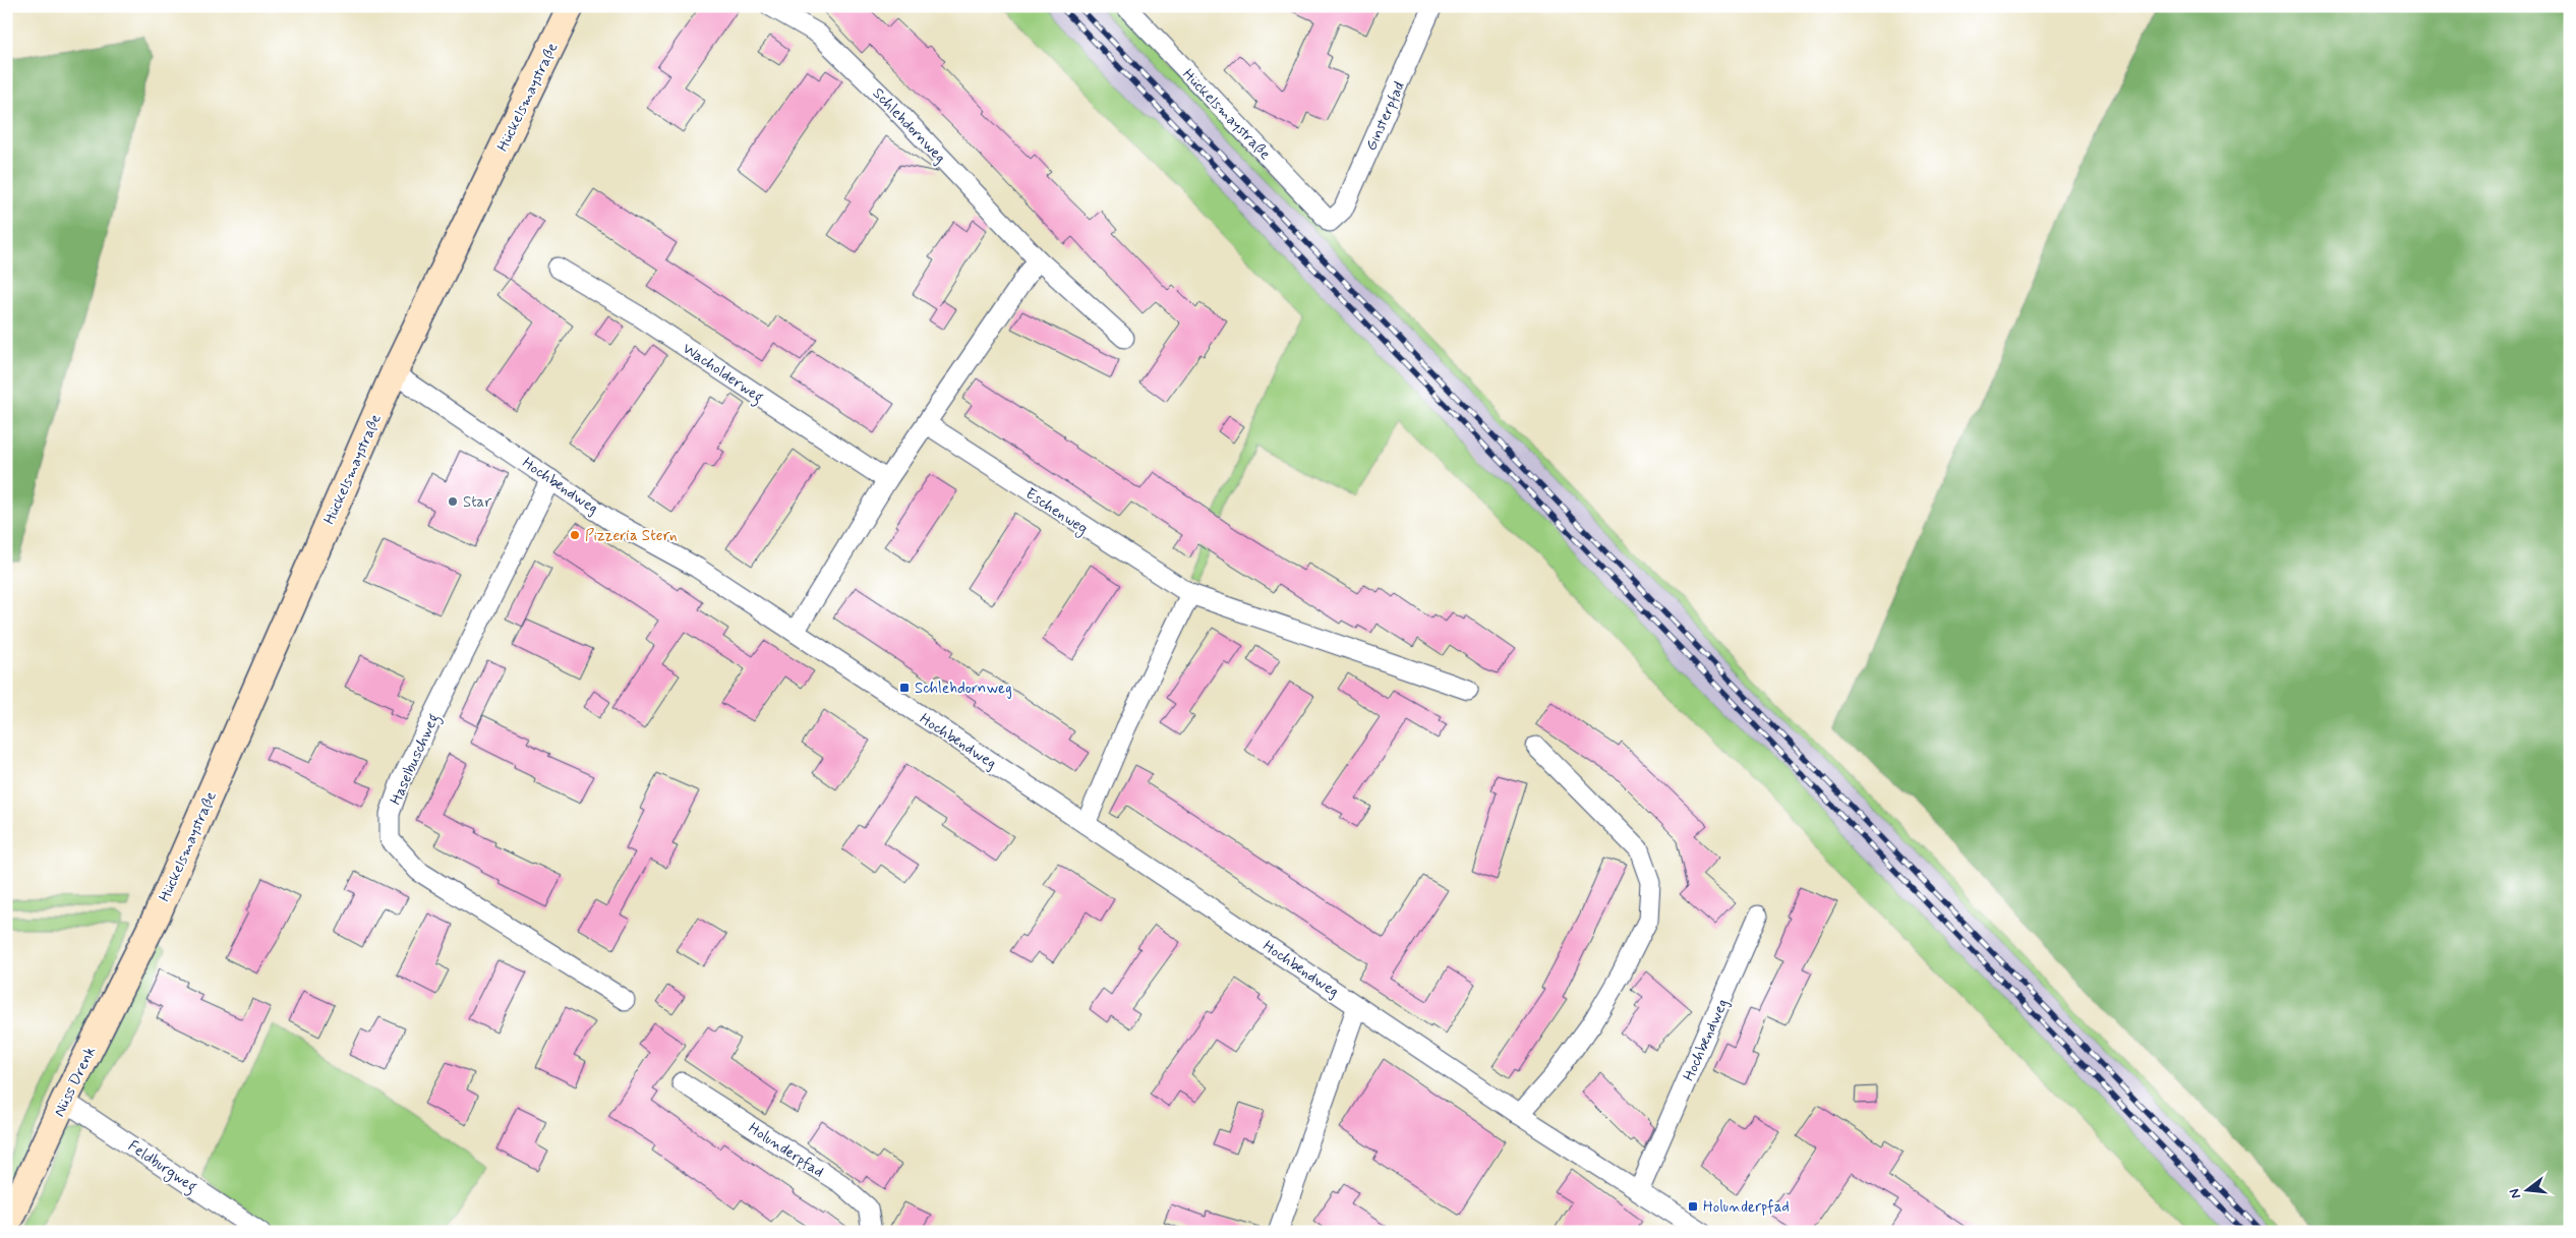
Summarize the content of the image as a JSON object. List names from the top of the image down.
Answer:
{
  "streets": {
    "main road": ["Hückelsmaystraße", "Nüss Drenk"],
    "street": [
      "Ginsterpfad",
      "Schlehdornweg",
      "Wacholderweg",
      "Hochbendweg",
      "Eschenweg",
      "Haselbuschweg",
      "Holunderpfad",
      "Feldburgweg"
    ]
  },
  "crossings": [
    ["Hückelsmaystraße", "Ginsterpfad"],
    ["Hückelsmaystraße", "Hochbendweg"],
    ["Hückelsmaystraße", "Nüss Drenk"],
    ["Hochbendweg", "Haselbuschweg"],
    ["Nüss Drenk", "Feldburgweg"]
  ],
  "places": {
    "other": ["Star", "Pizzeria Stern"],
    "transit": ["Schlehdornweg", "Holunderpfad"]
  },
  "north": "left"
}
